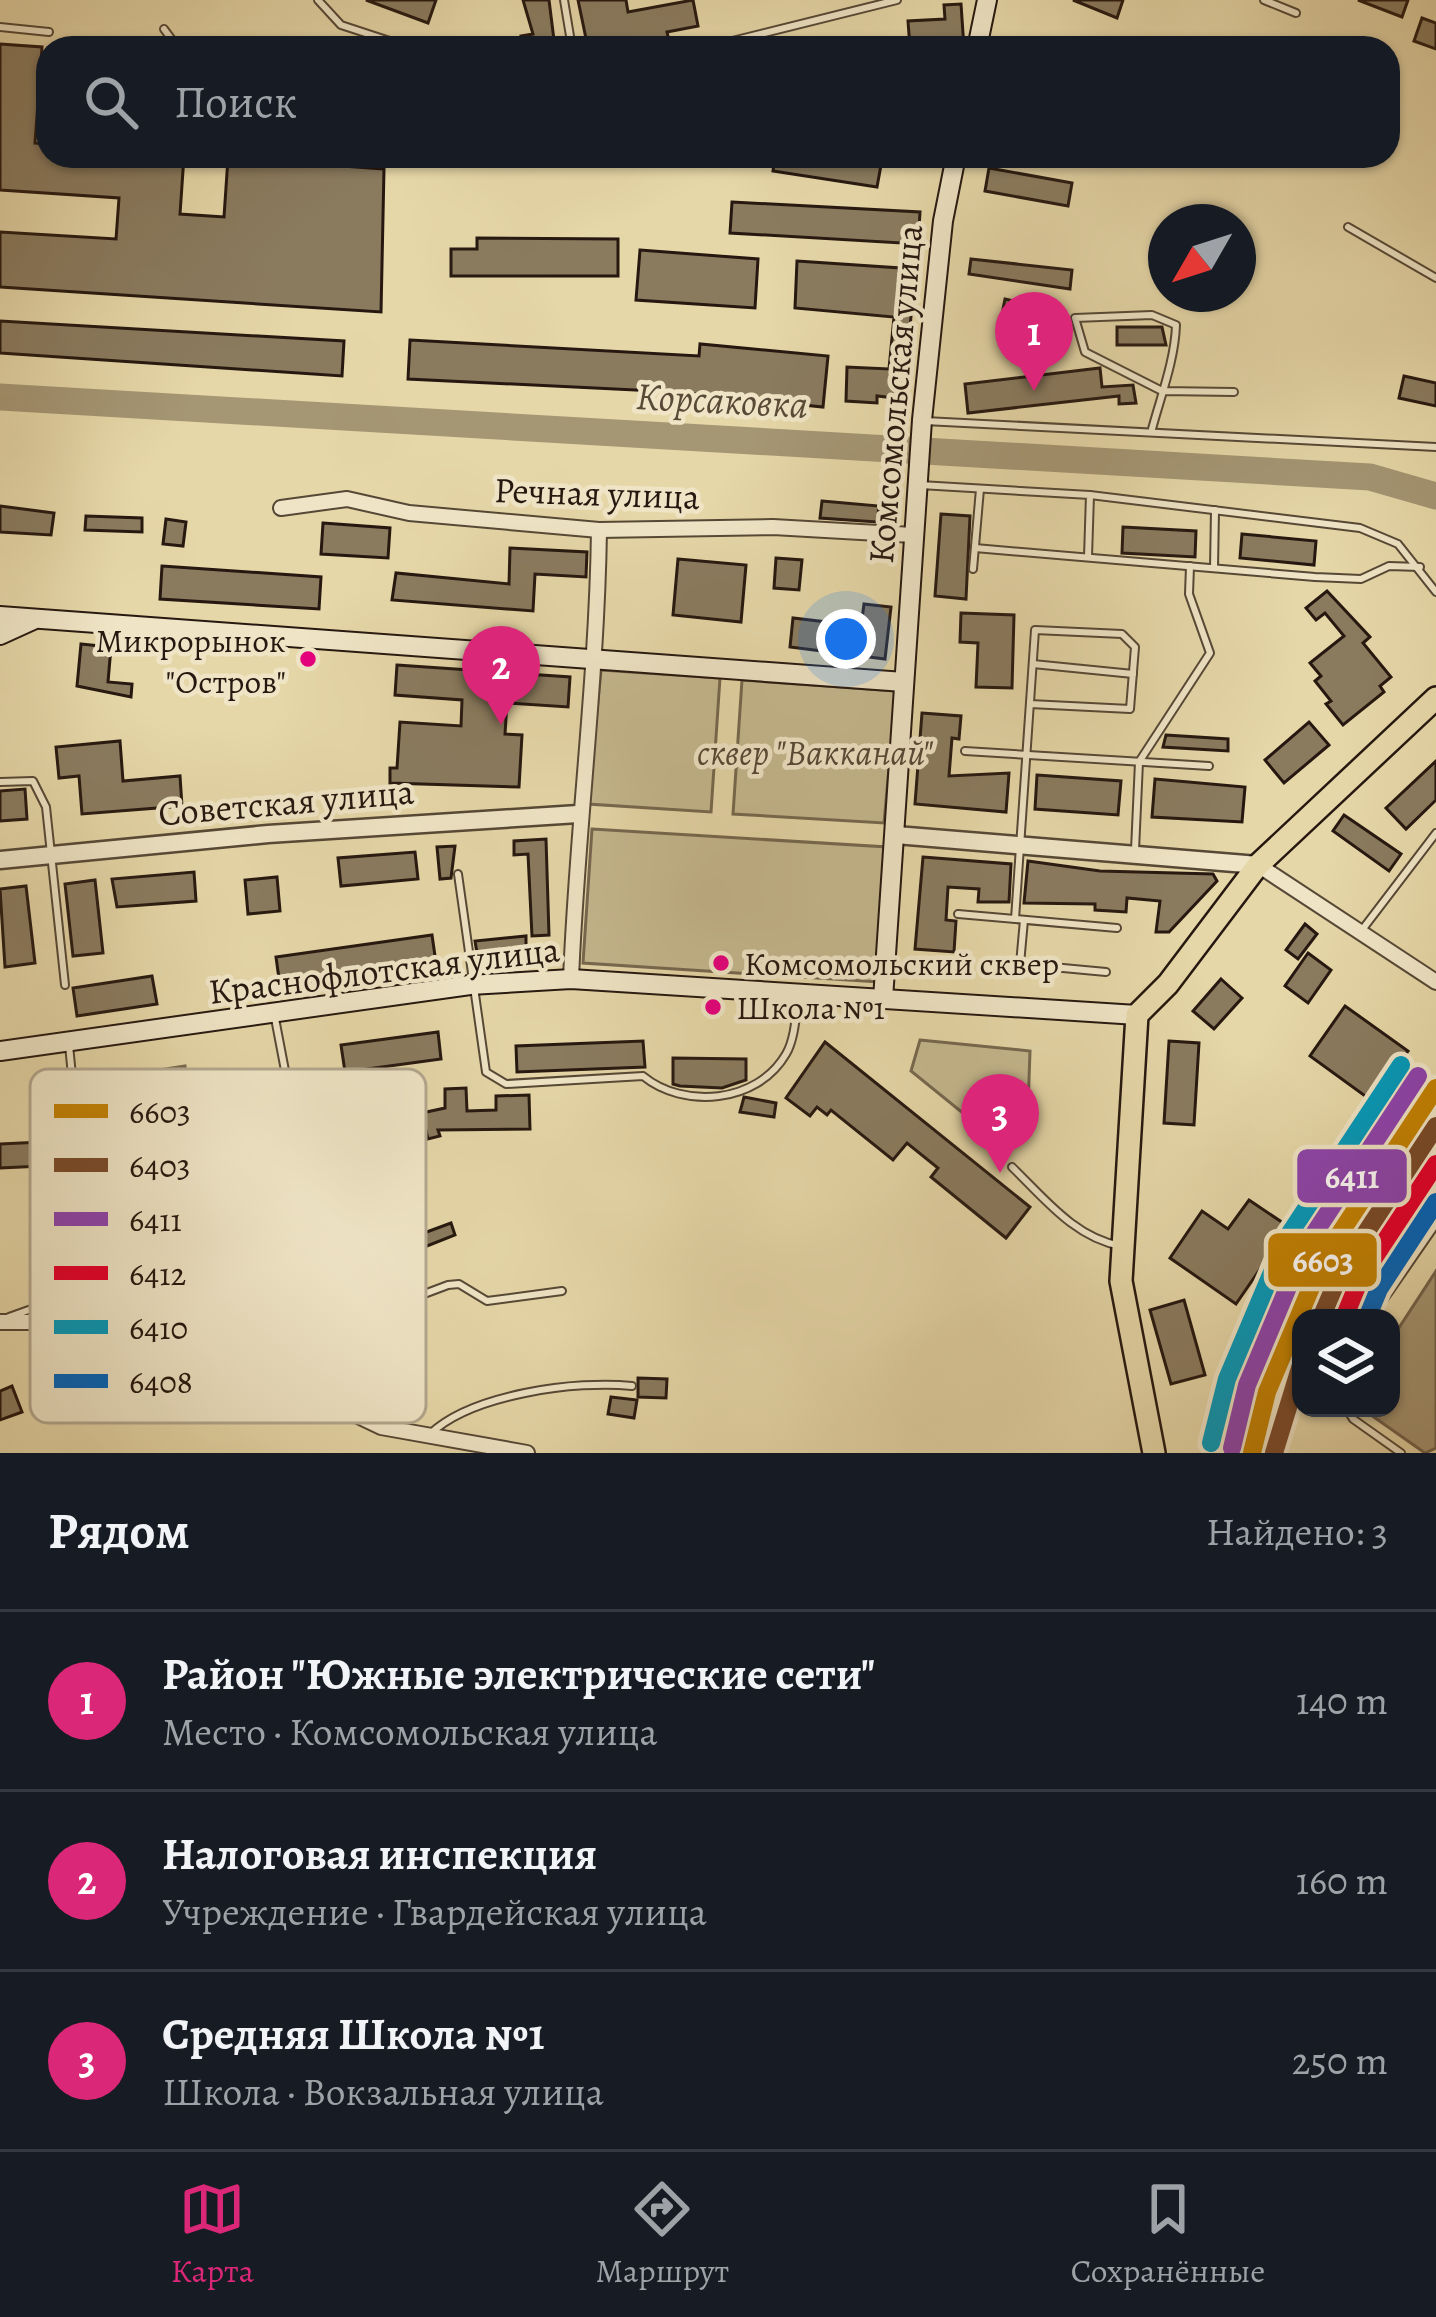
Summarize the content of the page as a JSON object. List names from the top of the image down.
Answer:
{
  "streets": {
    "main road": ["Комсомольская улица", "Краснофлотская улица"],
    "street": ["Речная улица", "Советская улица"]
  },
  "crossings": [
    ["Комсомольская улица", "Речная улица"],
    ["Комсомольская улица", "Краснофлотская улица"]
  ],
  "water": ["Корсаковка"],
  "parks": ["сквер \"Вакканай\""],
  "places": ["Микрорынок \"Остров\"", "Комсомольский сквер", "Школа №1"],
  "lines": [
    "transit line 6410",
    "transit line 6411",
    "transit line 6603",
    "transit line 6403",
    "transit line 6412",
    "transit line 6408"
  ],
  "legend": [
    "6603",
    "6403",
    "6411",
    "6412",
    "6410",
    "6408"
  ],
  "north": "bottom left",
  "page": {
    "search": "Поиск",
    "pins": ["1", "2", "3"],
    "heading": ["Рядом", "Найдено: 3"],
    "list": [
      {
        "mark": "1",
        "name": "Район \"Южные электрические сети\"",
        "note": "Место · Комсомольская улица",
        "value": "140 m"
      },
      {
        "mark": "2",
        "name": "Налоговая инспекция",
        "note": "Учреждение · Гвардейская улица",
        "value": "160 m"
      },
      {
        "mark": "3",
        "name": "Средняя Школа №1",
        "note": "Школа · Вокзальная улица",
        "value": "250 m"
      }
    ],
    "nav": ["Карта", "Маршрут", "Сохранённые"]
  }
}
